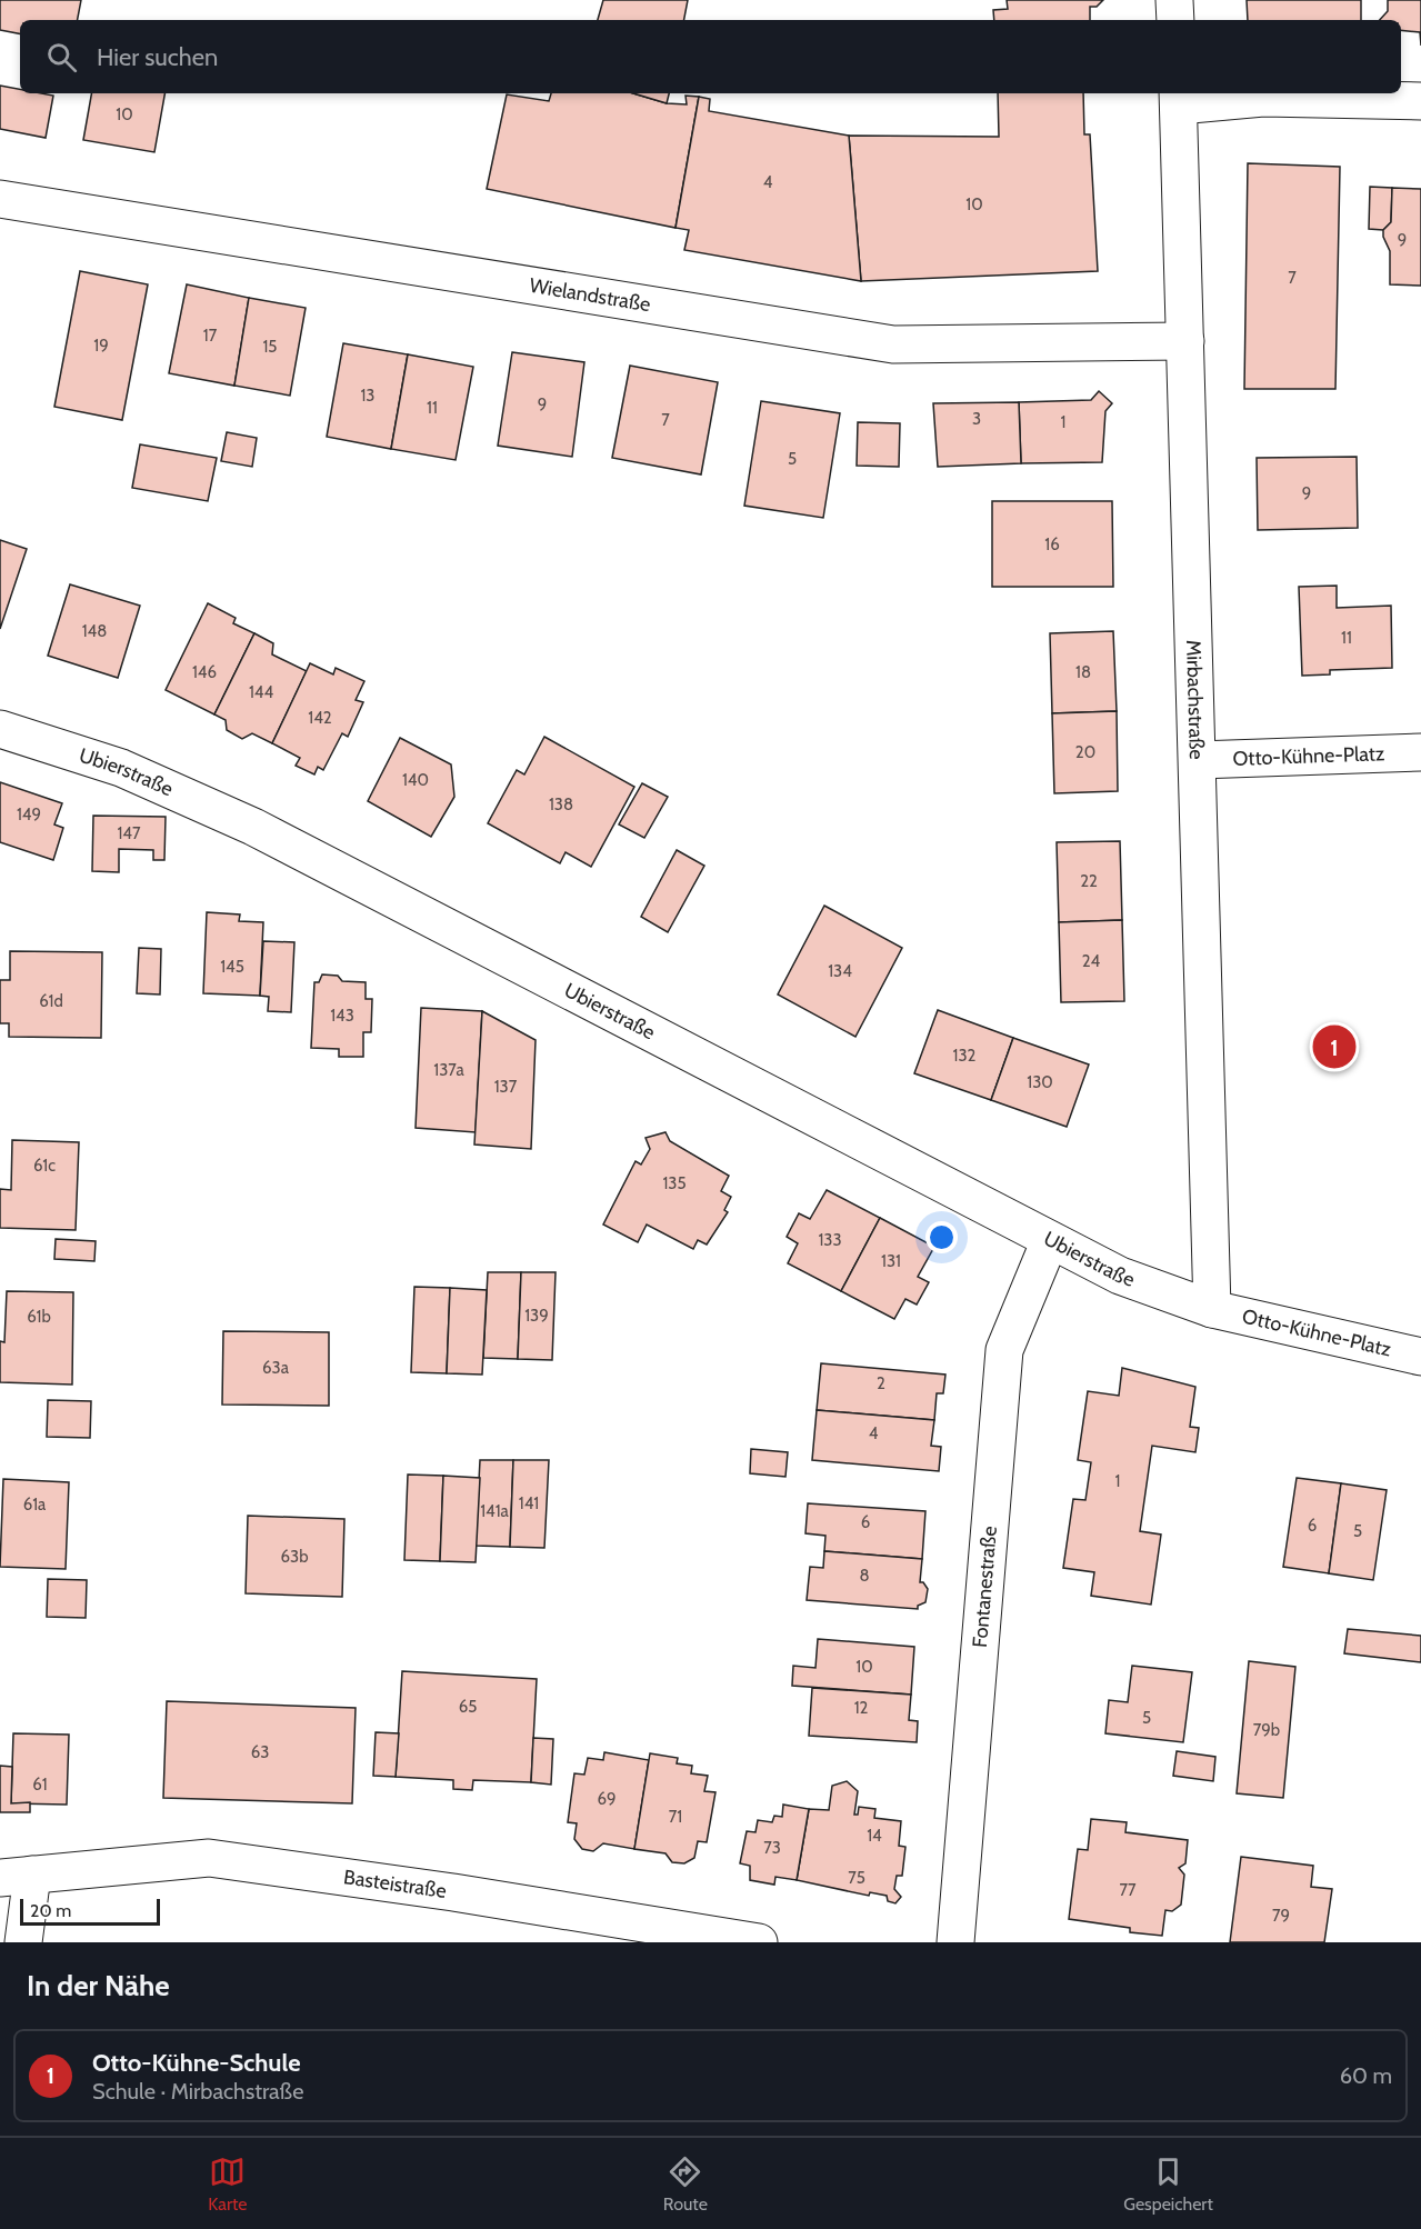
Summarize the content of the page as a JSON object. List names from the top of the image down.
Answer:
{
  "streets": {
    "street": [
      "Wielandstraße",
      "Mirbachstraße",
      "Otto-Kühne-Platz",
      "Ubierstraße",
      "Fontanestraße",
      "Basteistraße"
    ]
  },
  "crossings": [
    ["Wielandstraße", "Mirbachstraße"],
    ["Mirbachstraße", "Otto-Kühne-Platz"],
    ["Mirbachstraße", "Ubierstraße"],
    ["Otto-Kühne-Platz", "Ubierstraße"],
    ["Ubierstraße", "Fontanestraße"]
  ],
  "house_numbers": [
    "10",
    "4",
    "10",
    "9",
    "7",
    "17",
    "19",
    "15",
    "13",
    "9",
    "11",
    "3",
    "7",
    "1",
    "5",
    "9",
    "16",
    "148",
    "11",
    "146",
    "18",
    "144",
    "142",
    "20",
    "140",
    "138",
    "149",
    "147",
    "22",
    "24",
    "145",
    "134",
    "61d",
    "143",
    "132",
    "137a",
    "130",
    "137",
    "61c",
    "135",
    "133",
    "131",
    "139",
    "61b",
    "63a",
    "2",
    "4",
    "1",
    "141",
    "61a",
    "141a",
    "6",
    "6",
    "5",
    "63b",
    "8",
    "10",
    "65",
    "12",
    "5",
    "79b",
    "63",
    "61",
    "69",
    "71",
    "14",
    "73",
    "75",
    "77",
    "79"
  ],
  "scale_bar": "20 m",
  "page": {
    "search": "Hier suchen",
    "pins": "1",
    "scale": "20 m",
    "heading": "In der Nähe",
    "list": [
      {
        "mark": "1",
        "name": "Otto-Kühne-Schule",
        "note": "Schule · Mirbachstraße",
        "value": "60 m"
      }
    ],
    "nav": ["Karte", "Route", "Gespeichert"]
  }
}
